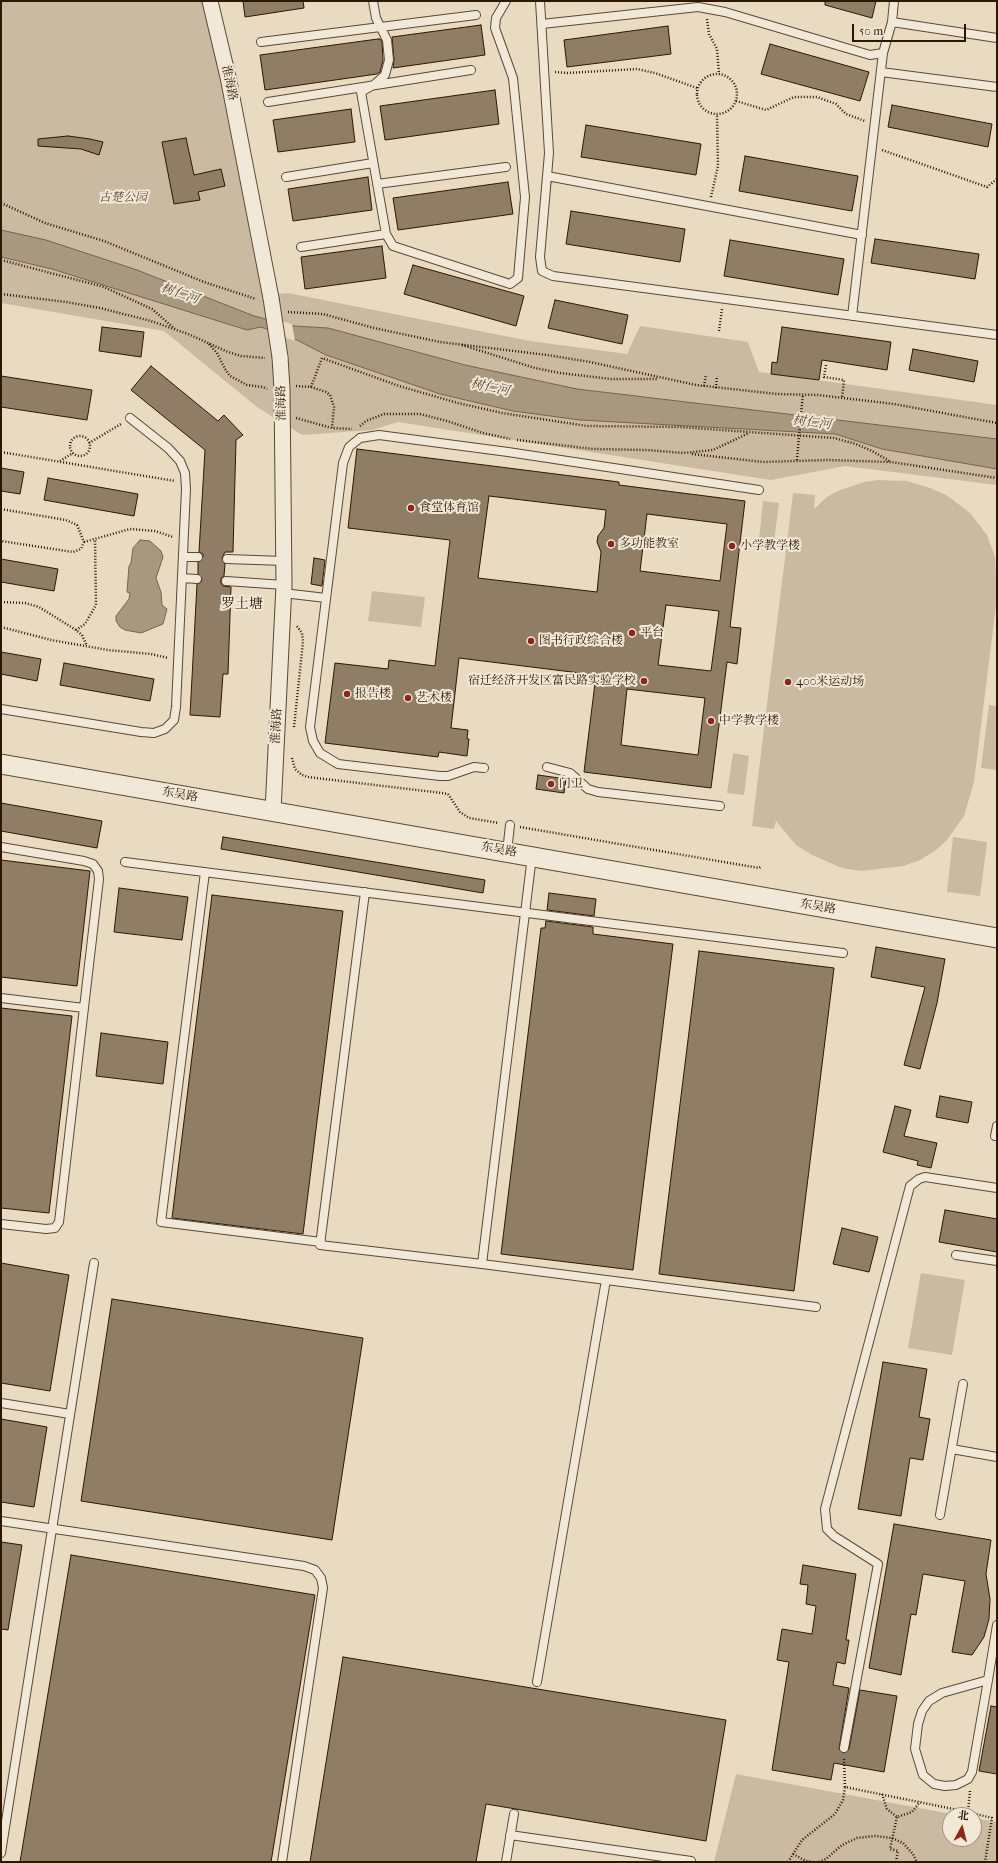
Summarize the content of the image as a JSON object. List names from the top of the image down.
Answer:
{
  "streets": {
    "street": ["淮海路", "东吴路"]
  },
  "crossings": [
    ["淮海路", "东吴路"]
  ],
  "districts": ["罗土塘"],
  "water": ["树仁河"],
  "parks": ["古楚公园"],
  "places": [
    "食堂体育馆",
    "多功能教室",
    "小学教学楼",
    "平台",
    "图书行政综合楼",
    "宿迁经济开发区富民路实验学校",
    "400米运动场",
    "报告楼",
    "艺术楼",
    "中学教学楼",
    "门卫"
  ],
  "scale_bar": "50 m",
  "north": "top"
}
